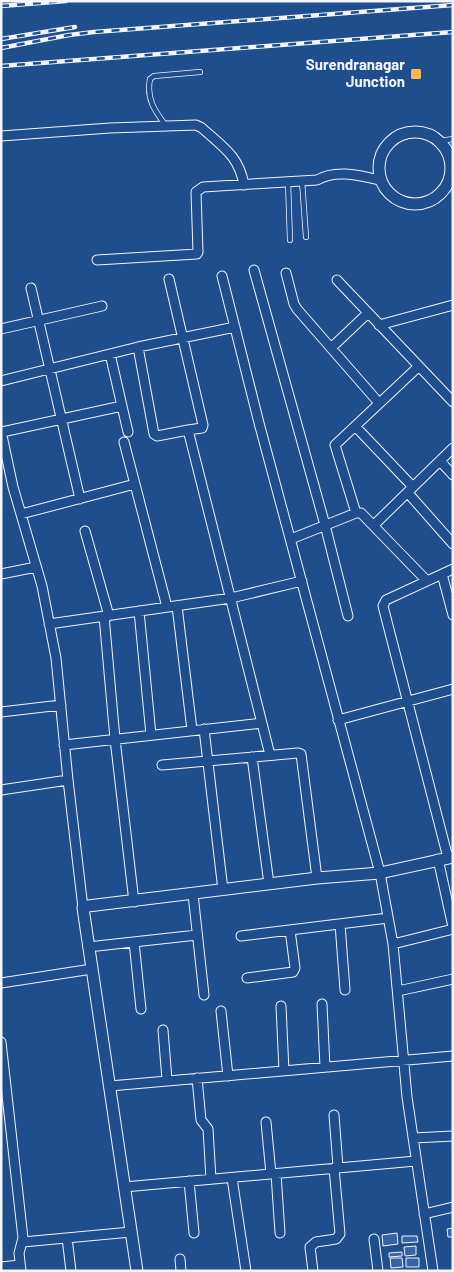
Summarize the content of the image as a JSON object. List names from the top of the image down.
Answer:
{
  "places": {
    "transit": ["Surendranagar Junction"]
  }
}
